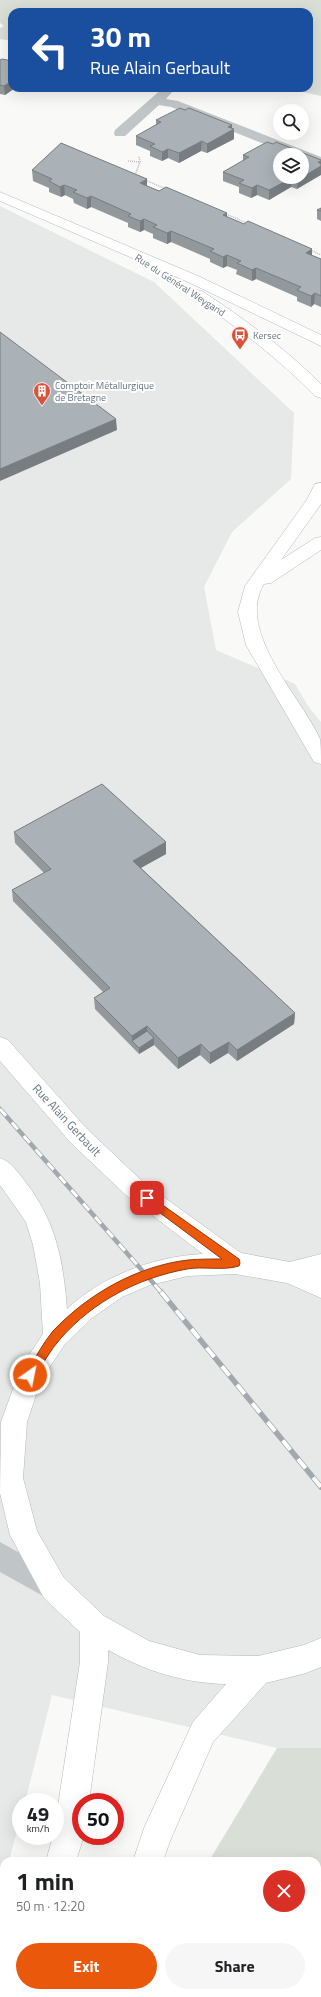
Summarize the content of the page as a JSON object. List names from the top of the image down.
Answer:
{
  "streets": {
    "street": ["Rue du Général Weygand", "Rue Alain Gerbault"]
  },
  "places": {
    "bus stop": ["Kersec"],
    "building": ["Comptoir Métallurgique de Bretagne"]
  },
  "page": {
    "turn": ["30 m", "Rue Alain Gerbault"],
    "speed": "49 km/h",
    "limit": "50",
    "heading": ["1 min", "50 m · 12:20"],
    "buttons": ["Exit", "Share"]
  }
}
